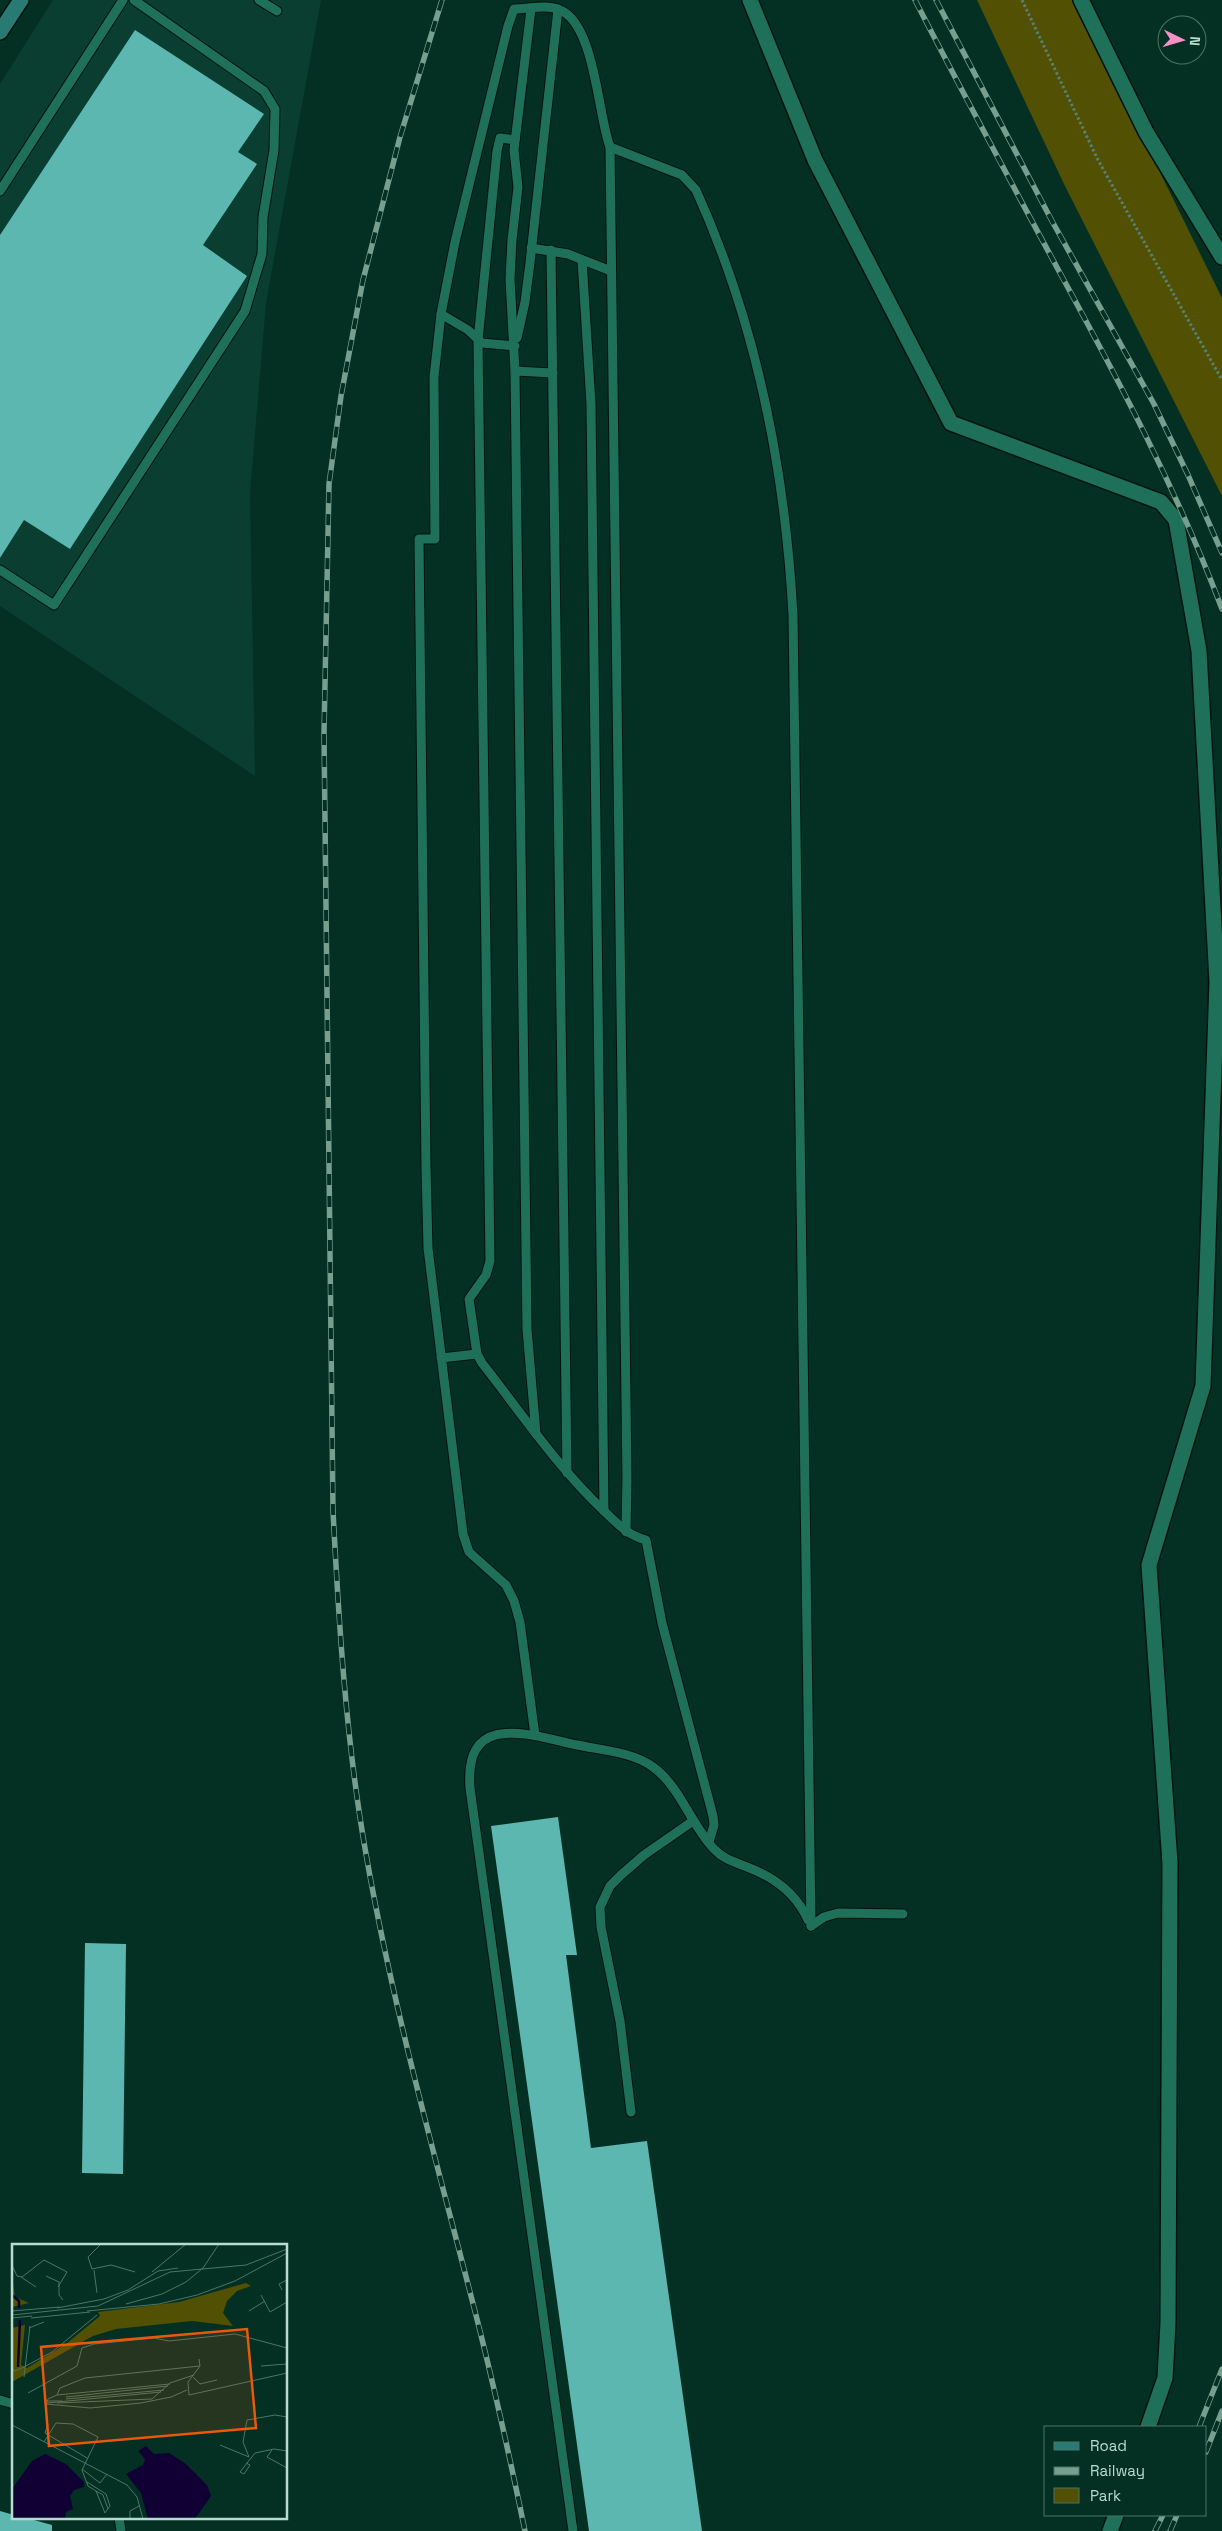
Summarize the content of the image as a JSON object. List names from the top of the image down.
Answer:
{
  "legend": ["Road", "Railway", "Park"],
  "north": "right"
}
